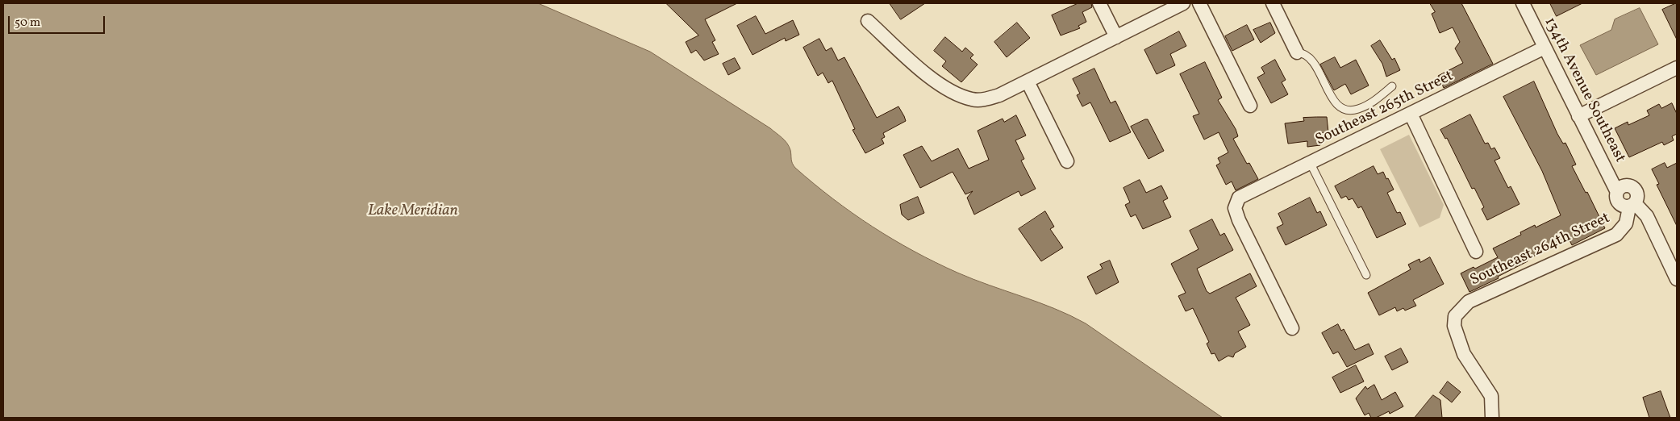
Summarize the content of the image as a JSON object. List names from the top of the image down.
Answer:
{
  "streets": {
    "street": ["134th Avenue Southeast", "Southeast 265th Street", "Southeast 264th Street"]
  },
  "crossings": [
    ["134th Avenue Southeast", "Southeast 265th Street"],
    ["134th Avenue Southeast", "Southeast 264th Street"]
  ],
  "water": ["Lake Meridian"],
  "scale_bar": "50 m"
}
